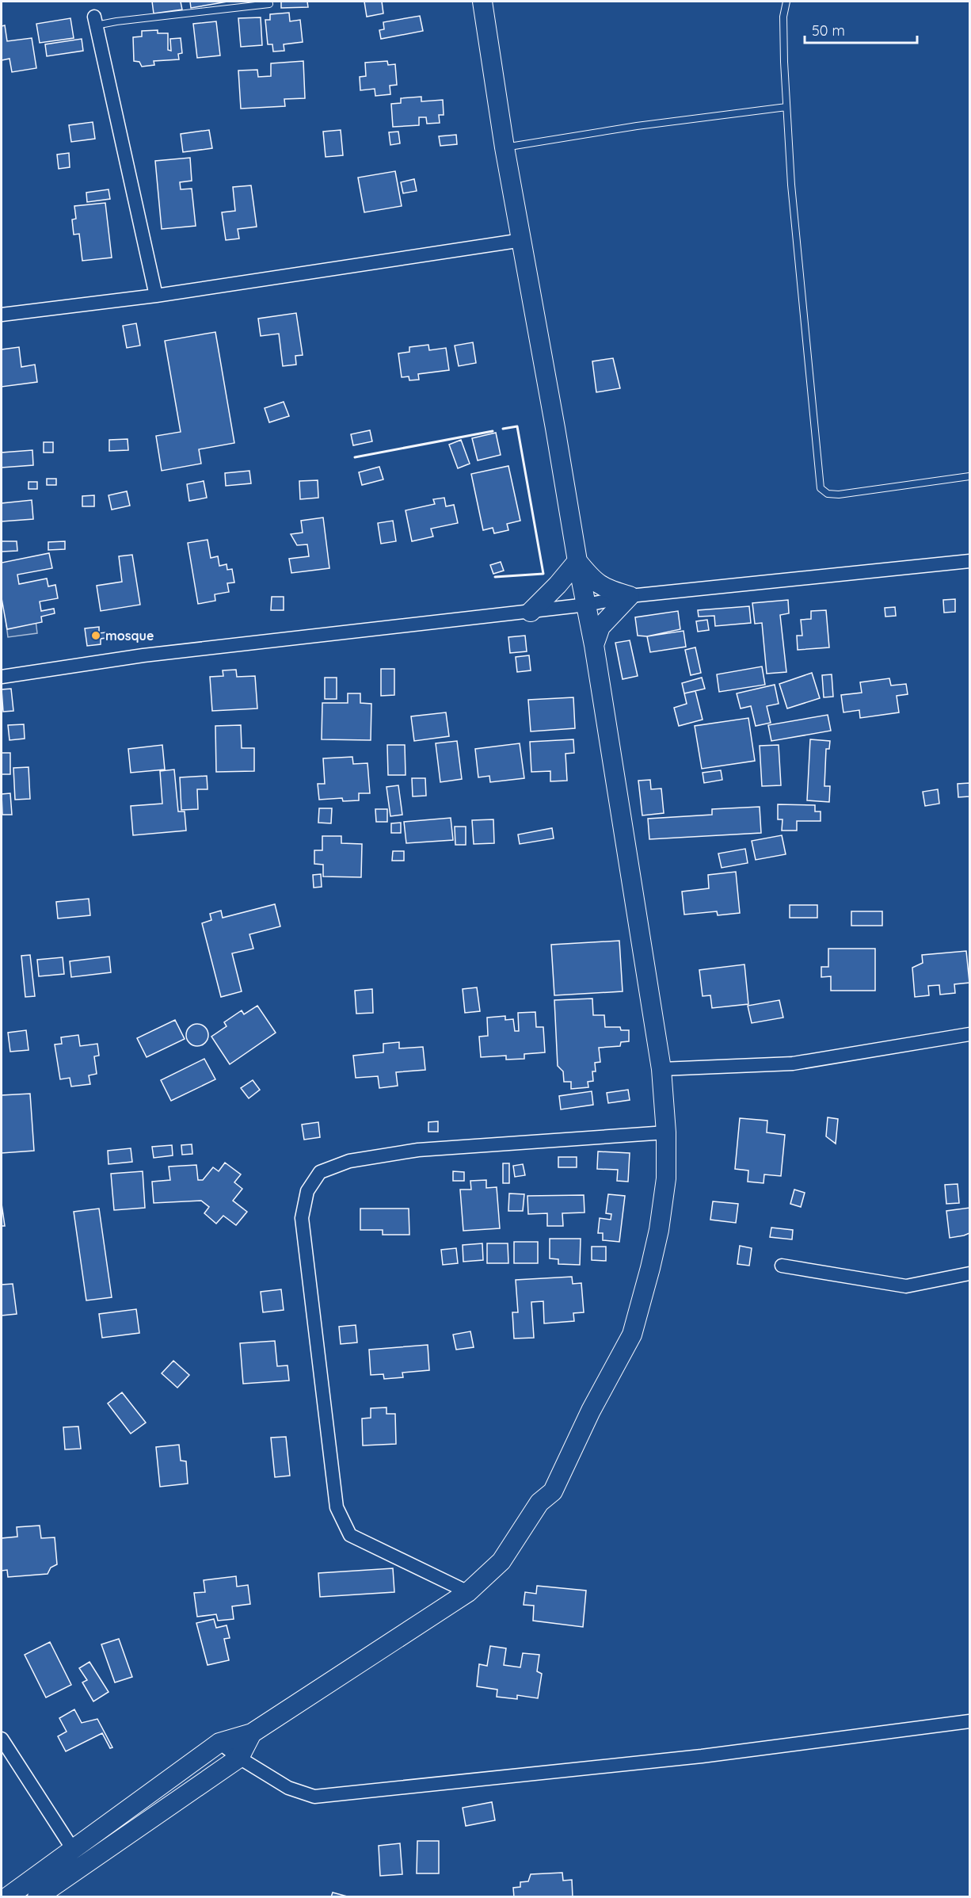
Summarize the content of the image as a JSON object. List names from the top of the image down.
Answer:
{
  "places": ["mosque"],
  "scale_bar": "50 m"
}
